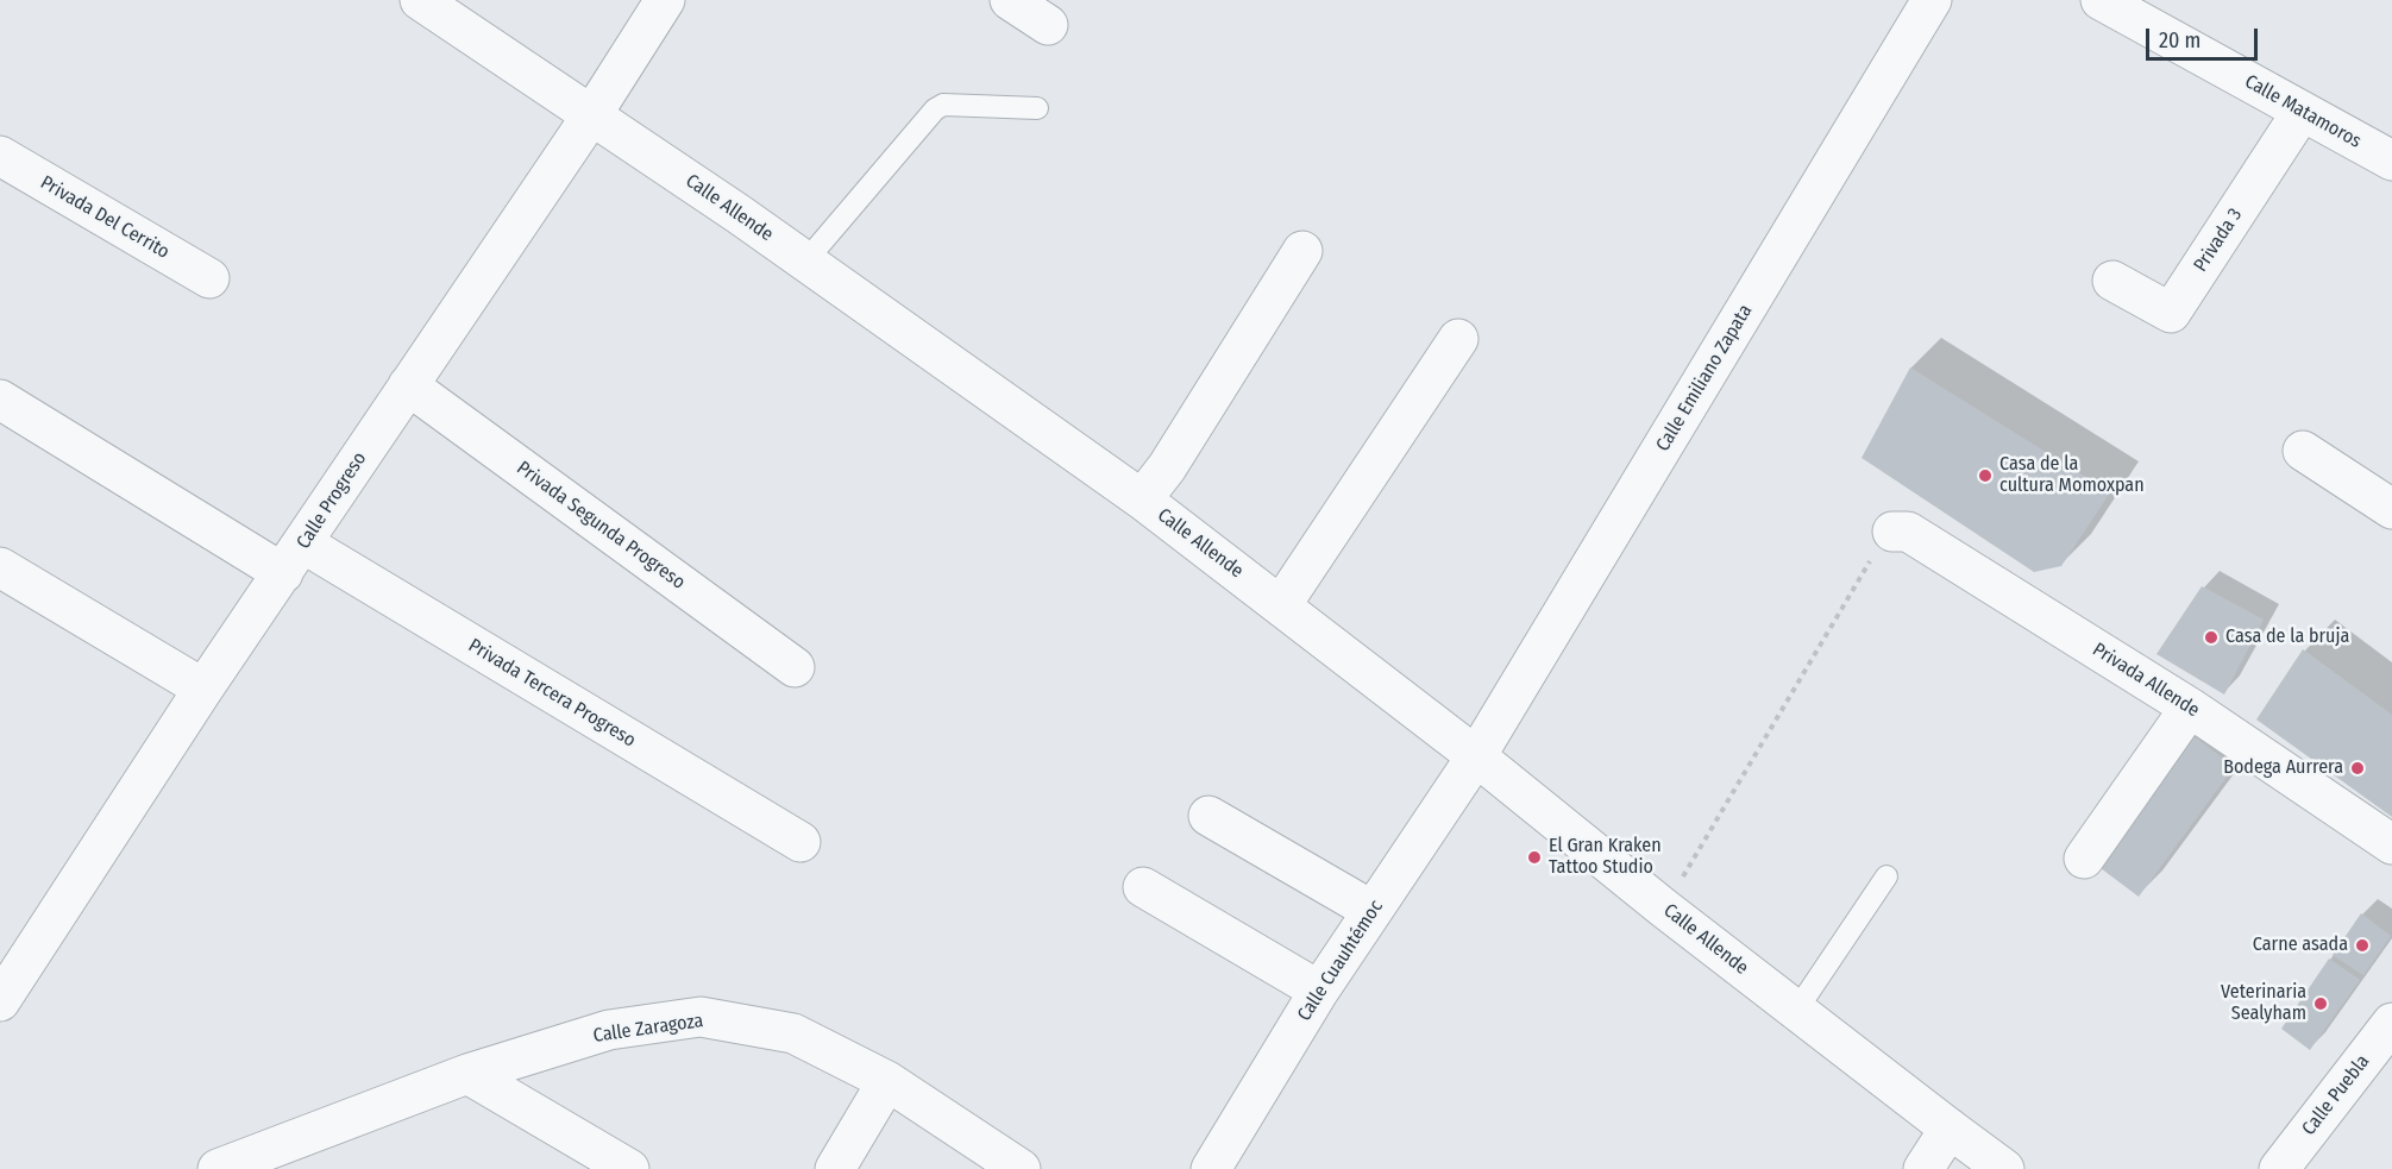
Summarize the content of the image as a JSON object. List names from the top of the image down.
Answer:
{
  "streets": {
    "street": [
      "Calle Matamoros",
      "Calle Allende",
      "Privada Del Cerrito",
      "Privada 3",
      "Calle Emiliano Zapata",
      "Calle Progreso",
      "Privada Segunda Progreso",
      "Privada Allende",
      "Privada Tercera Progreso",
      "Calle Cuauhtémoc",
      "Calle Zaragoza",
      "Calle Puebla"
    ]
  },
  "crossings": [
    ["Calle Matamoros", "Privada 3"],
    ["Calle Allende", "Calle Emiliano Zapata"],
    ["Calle Allende", "Calle Progreso"],
    ["Calle Allende", "Calle Cuauhtémoc"],
    ["Calle Emiliano Zapata", "Calle Cuauhtémoc"],
    ["Calle Progreso", "Privada Segunda Progreso"],
    ["Calle Progreso", "Privada Tercera Progreso"]
  ],
  "places": [
    "Casa de la cultura Momoxpan",
    "Casa de la bruja",
    "Bodega Aurrera",
    "El Gran Kraken Tattoo Studio",
    "Carne asada",
    "Veterinaria Sealyham"
  ],
  "scale_bar": "20 m"
}
